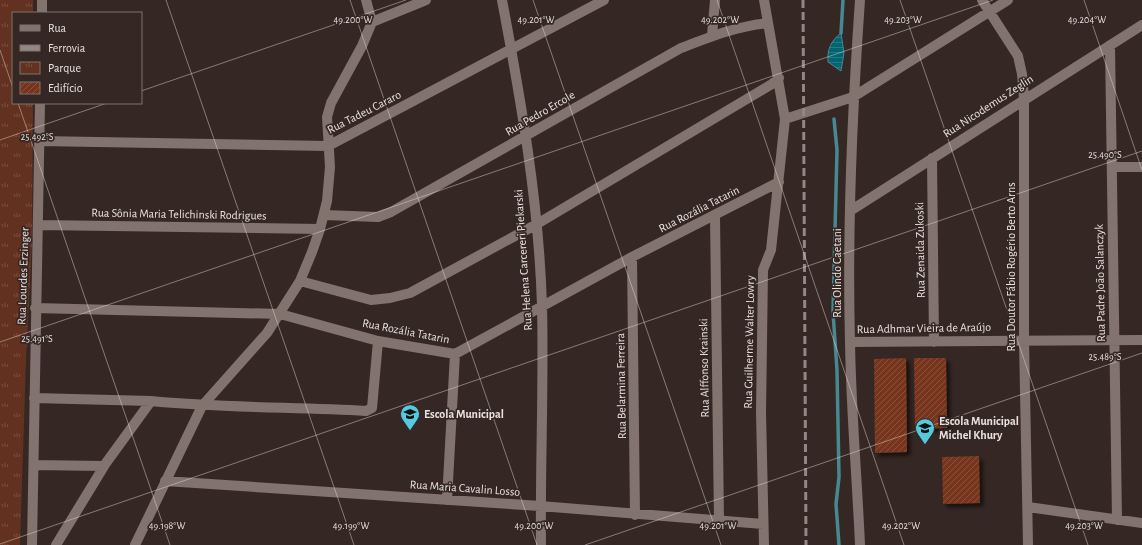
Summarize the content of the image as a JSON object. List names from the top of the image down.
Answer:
{
  "streets": {
    "street": [
      "Rua Nicodemus Zeglin",
      "Rua Tadeu Cararo",
      "Rua Pedro Ercole",
      "Rua Rozália Tatarin",
      "Rua Sônia Maria Telichinski Rodrigues",
      "Rua Zenaida Zukoski",
      "Rua Helena Carcereri Piekarski",
      "Rua Doutor Fábio Rogério Berto Arns",
      "Rua Olindo Caetani",
      "Rua Lourdes Erzinger",
      "Rua Padre João Salanczyk",
      "Rua Adhmar Vieira de Araújo",
      "Rua Guilherme Walter Lowry",
      "Rua Alffonso Krainski",
      "Rua Belarmina Ferreira",
      "Rua Maria Cavalin Losso"
    ]
  },
  "crossings": [
    ["Rua Nicodemus Zeglin", "Rua Zenaida Zukoski"],
    ["Rua Nicodemus Zeglin", "Rua Doutor Fábio Rogério Berto Arns"],
    ["Rua Nicodemus Zeglin", "Rua Olindo Caetani"],
    ["Rua Nicodemus Zeglin", "Rua Padre João Salanczyk"],
    ["Rua Tadeu Cararo", "Rua Helena Carcereri Piekarski"],
    ["Rua Tadeu Cararo", "Rua Lourdes Erzinger"],
    ["Rua Pedro Ercole", "Rua Helena Carcereri Piekarski"],
    ["Rua Pedro Ercole", "Rua Guilherme Walter Lowry"],
    ["Rua Rozália Tatarin", "Rua Helena Carcereri Piekarski"],
    ["Rua Rozália Tatarin", "Rua Lourdes Erzinger"],
    ["Rua Rozália Tatarin", "Rua Guilherme Walter Lowry"],
    ["Rua Rozália Tatarin", "Rua Alffonso Krainski"],
    ["Rua Rozália Tatarin", "Rua Belarmina Ferreira"],
    ["Rua Sônia Maria Telichinski Rodrigues", "Rua Lourdes Erzinger"],
    ["Rua Zenaida Zukoski", "Rua Adhmar Vieira de Araújo"],
    ["Rua Helena Carcereri Piekarski", "Rua Maria Cavalin Losso"],
    ["Rua Doutor Fábio Rogério Berto Arns", "Rua Adhmar Vieira de Araújo"],
    ["Rua Olindo Caetani", "Rua Adhmar Vieira de Araújo"],
    ["Rua Padre João Salanczyk", "Rua Adhmar Vieira de Araújo"],
    ["Rua Guilherme Walter Lowry", "Rua Maria Cavalin Losso"],
    ["Rua Alffonso Krainski", "Rua Maria Cavalin Losso"],
    ["Rua Belarmina Ferreira", "Rua Maria Cavalin Losso"]
  ],
  "places": {
    "school or university": ["Escola Municipal", "Escola Municipal Michel Khury"]
  },
  "legend": [
    "Rua",
    "Ferrovia",
    "Parque",
    "Edifício"
  ],
  "coordinates": [
    "49.203°W",
    "49.204°W",
    "49.200°W",
    "49.201°W",
    "49.202°W",
    "25.492°S",
    "25.490°S",
    "25.491°S",
    "25.489°S",
    "49.198°W",
    "49.199°W"
  ]
}
